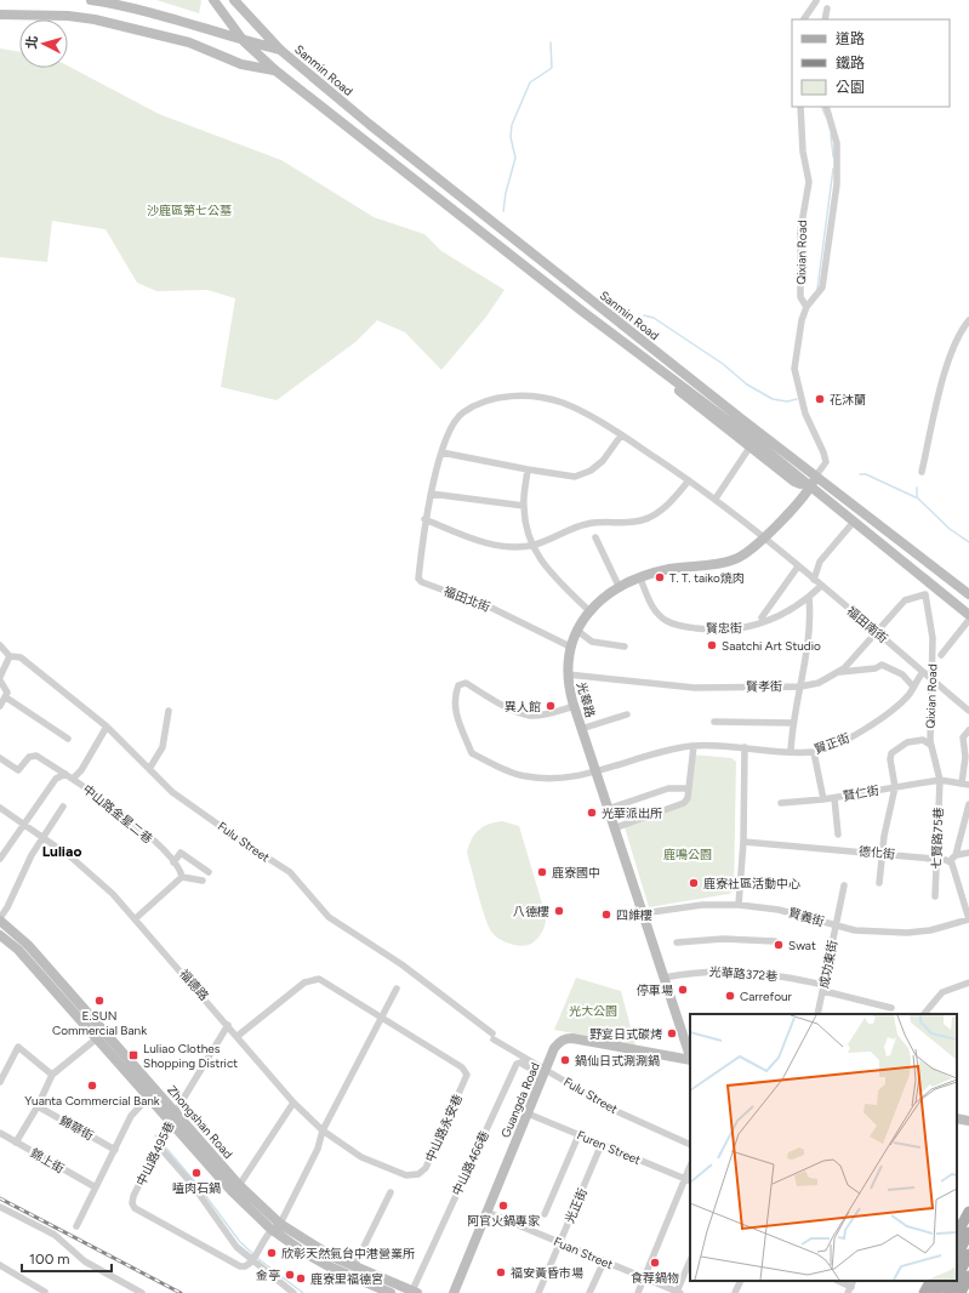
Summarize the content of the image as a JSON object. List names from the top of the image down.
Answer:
{
  "streets": {
    "street": [
      "Sanmin Road",
      "Qixian Road",
      "福田北街",
      "福田南街",
      "賢忠街",
      "賢孝街",
      "光華路",
      "賢正街",
      "賢仁街",
      "中山路金星二巷",
      "七賢路75巷",
      "Fulu Street",
      "德化街",
      "賢義街",
      "成功東街",
      "光華路372巷",
      "福德路",
      "Guangda Road",
      "Zhongshan Road",
      "錦華街",
      "中山路永安巷",
      "Furen Street",
      "中山路495巷",
      "錦上街",
      "中山路466巷",
      "光正街",
      "Fuan Street"
    ]
  },
  "crossings": [
    ["Sanmin Road", "光華路"],
    ["Qixian Road", "福田南街"],
    ["Qixian Road", "賢孝街"],
    ["Qixian Road", "賢仁街"],
    ["Qixian Road", "七賢路75巷"],
    ["福田北街", "福田南街"],
    ["福田北街", "光華路"],
    ["福田南街", "賢忠街"],
    ["福田南街", "賢孝街"],
    ["福田南街", "光華路"],
    ["福田南街", "賢正街"],
    ["賢忠街", "光華路"],
    ["賢孝街", "光華路"],
    ["光華路", "賢正街"],
    ["光華路", "賢義街"],
    ["光華路", "光華路372巷"],
    ["賢仁街", "七賢路75巷"],
    ["七賢路75巷", "德化街"],
    ["Fulu Street", "Guangda Road"],
    ["Fulu Street", "中山路466巷"],
    ["賢義街", "成功東街"],
    ["成功東街", "光華路372巷"],
    ["福德路", "中山路永安巷"],
    ["福德路", "中山路495巷"],
    ["Guangda Road", "Furen Street"],
    ["Guangda Road", "中山路466巷"],
    ["Guangda Road", "Fuan Street"],
    ["Zhongshan Road", "中山路495巷"],
    ["Zhongshan Road", "中山路466巷"],
    ["Furen Street", "光正街"],
    ["光正街", "Fuan Street"]
  ],
  "districts": ["Luliao"],
  "parks": ["沙鹿區第七公墓", "鹿鳴公園", "光大公園"],
  "places": {
    "other": [
      "花沐蘭",
      "T. T. taiko燒肉",
      "Saatchi Art Studio",
      "異人館",
      "光華派出所",
      "鹿寮國中",
      "鹿寮社區活動中心",
      "八德樓",
      "四維樓",
      "Swat",
      "停車場",
      "Carrefour",
      "E.SUN Commercial Bank",
      "野宴日式碳烤",
      "鍋仙日式涮涮鍋",
      "Yuanta Commercial Bank",
      "嗑肉石鍋",
      "阿官火鍋專家",
      "欣彰天然氣台中港營業所",
      "食荐鍋物",
      "福安黃昏市場",
      "金亭",
      "鹿寮里福德宮"
    ],
    "transit": ["Luliao Clothes Shopping District"]
  },
  "legend": ["道路", "鐵路", "公園"],
  "scale_bar": "100 m",
  "north": "left"
}
